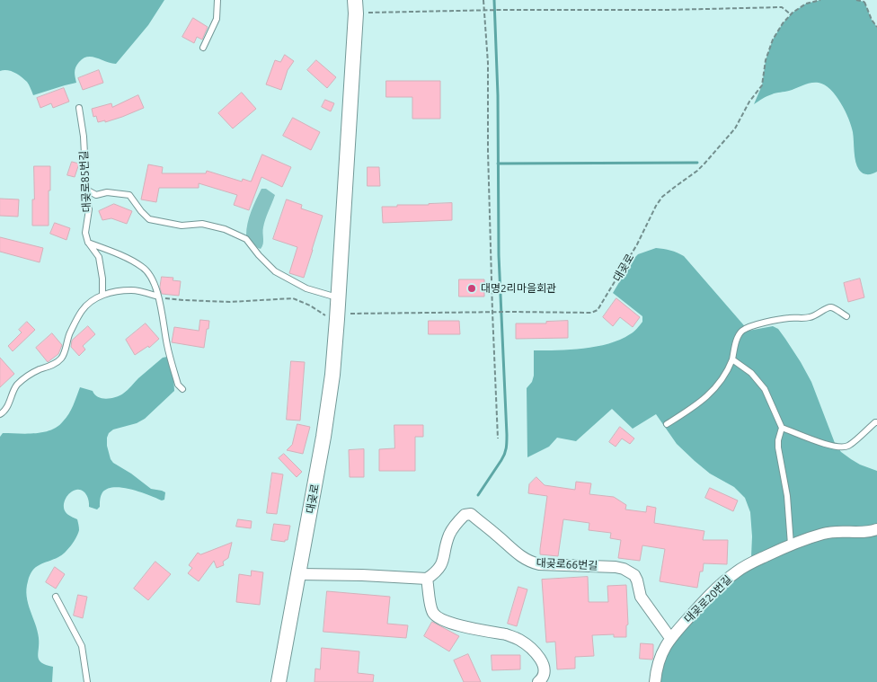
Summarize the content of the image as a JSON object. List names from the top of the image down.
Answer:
{
  "streets": {
    "street": ["대곶로", "대곶로66번길", "대곶로20번길"],
    "lane": ["대곶로85번길"]
  },
  "crossings": [
    ["대곶로66번길", "대곶로20번길"]
  ],
  "places": ["대명2리마을회관"]
}
